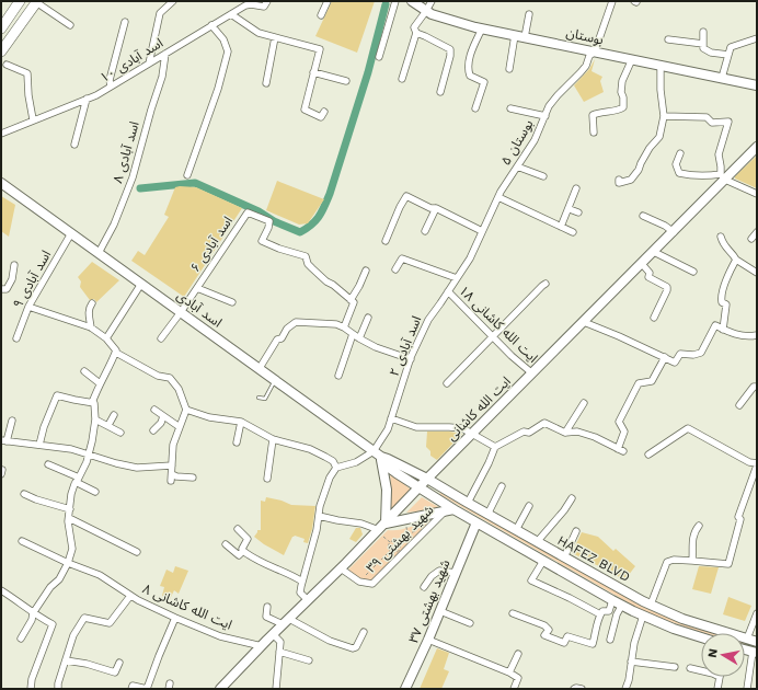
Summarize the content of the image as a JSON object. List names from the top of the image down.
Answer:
{
  "streets": {
    "main road": [
      "بوستان",
      "اسد آبادی",
      "ایت الله کاشانی",
      "HAFEZ BLVD",
      "شهید بهشتی ۳۷"
    ],
    "street": [
      "اسد آبادی ۱۰",
      "بوستان ۵",
      "اسد آبادی ۸",
      "اسد آبادی ۶",
      "اسد آبادی ۹",
      "ایت الله کاشانی ۱۸",
      "اسد آبادی ۲",
      "شهید بهشتی ۳۹",
      "ایت الله کاشانی ۸"
    ]
  },
  "crossings": [
    ["بوستان", "بوستان ۵"],
    ["اسد آبادی ۱۰", "اسد آبادی ۸"],
    ["بوستان ۵", "اسد آبادی ۲"],
    ["اسد آبادی ۸", "اسد آبادی"],
    ["اسد آبادی ۶", "اسد آبادی"],
    ["اسد آبادی ۹", "اسد آبادی"],
    ["اسد آبادی", "اسد آبادی ۲"],
    ["اسد آبادی", "ایت الله کاشانی"],
    ["اسد آبادی", "HAFEZ BLVD"],
    ["ایت الله کاشانی ۱۸", "اسد آبادی ۲"],
    ["ایت الله کاشانی ۱۸", "ایت الله کاشانی"],
    ["ایت الله کاشانی", "شهید بهشتی ۳۹"],
    ["ایت الله کاشانی", "HAFEZ BLVD"],
    ["ایت الله کاشانی", "ایت الله کاشانی ۸"],
    ["شهید بهشتی ۳۹", "HAFEZ BLVD"],
    ["HAFEZ BLVD", "شهید بهشتی ۳۷"]
  ],
  "north": "left"
}
